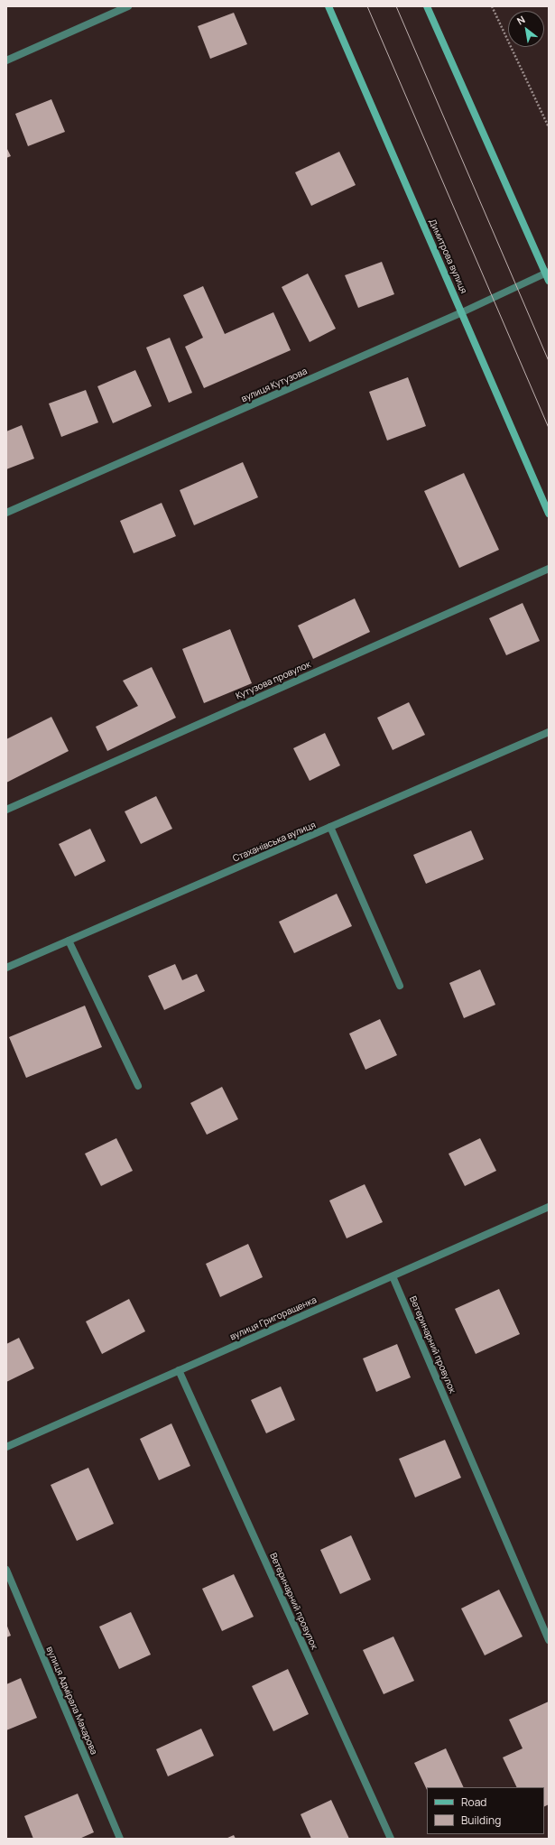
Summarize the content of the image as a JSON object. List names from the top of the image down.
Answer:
{
  "streets": {
    "street": [
      "Димитрова вулиця",
      "вулиця Кутузова",
      "Кутузова провулок",
      "Стаханівська вулиця",
      "вулиця Григоращенка",
      "Ветеринарний провулок",
      "вулиця Адмірала Макарова"
    ]
  },
  "crossings": [
    ["Димитрова вулиця", "вулиця Кутузова"],
    ["вулиця Григоращенка", "Ветеринарний провулок"]
  ],
  "legend": ["Road", "Building"],
  "north": "top left"
}
